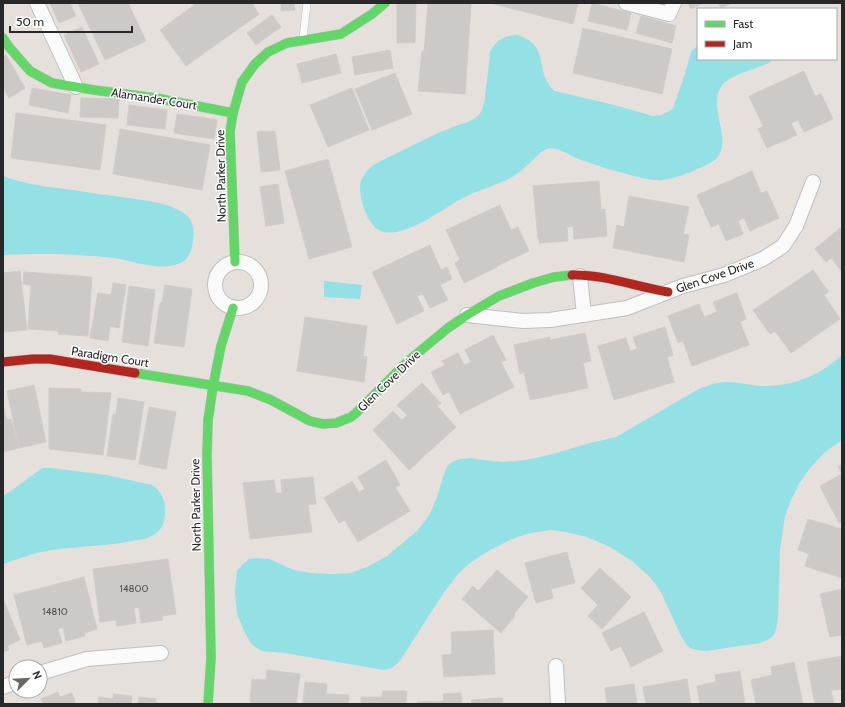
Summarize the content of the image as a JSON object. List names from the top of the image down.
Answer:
{
  "streets": {
    "street": [
      "Alamander Court",
      "North Parker Drive",
      "Glen Cove Drive",
      "Paradigm Court"
    ]
  },
  "crossings": [
    ["Alamander Court", "North Parker Drive"],
    ["North Parker Drive", "Glen Cove Drive"],
    ["North Parker Drive", "Paradigm Court"],
    ["Glen Cove Drive", "Paradigm Court"]
  ],
  "house_numbers": ["14800", "14810"],
  "legend": ["Fast", "Jam"],
  "scale_bar": "50 m",
  "north": "top right"
}
